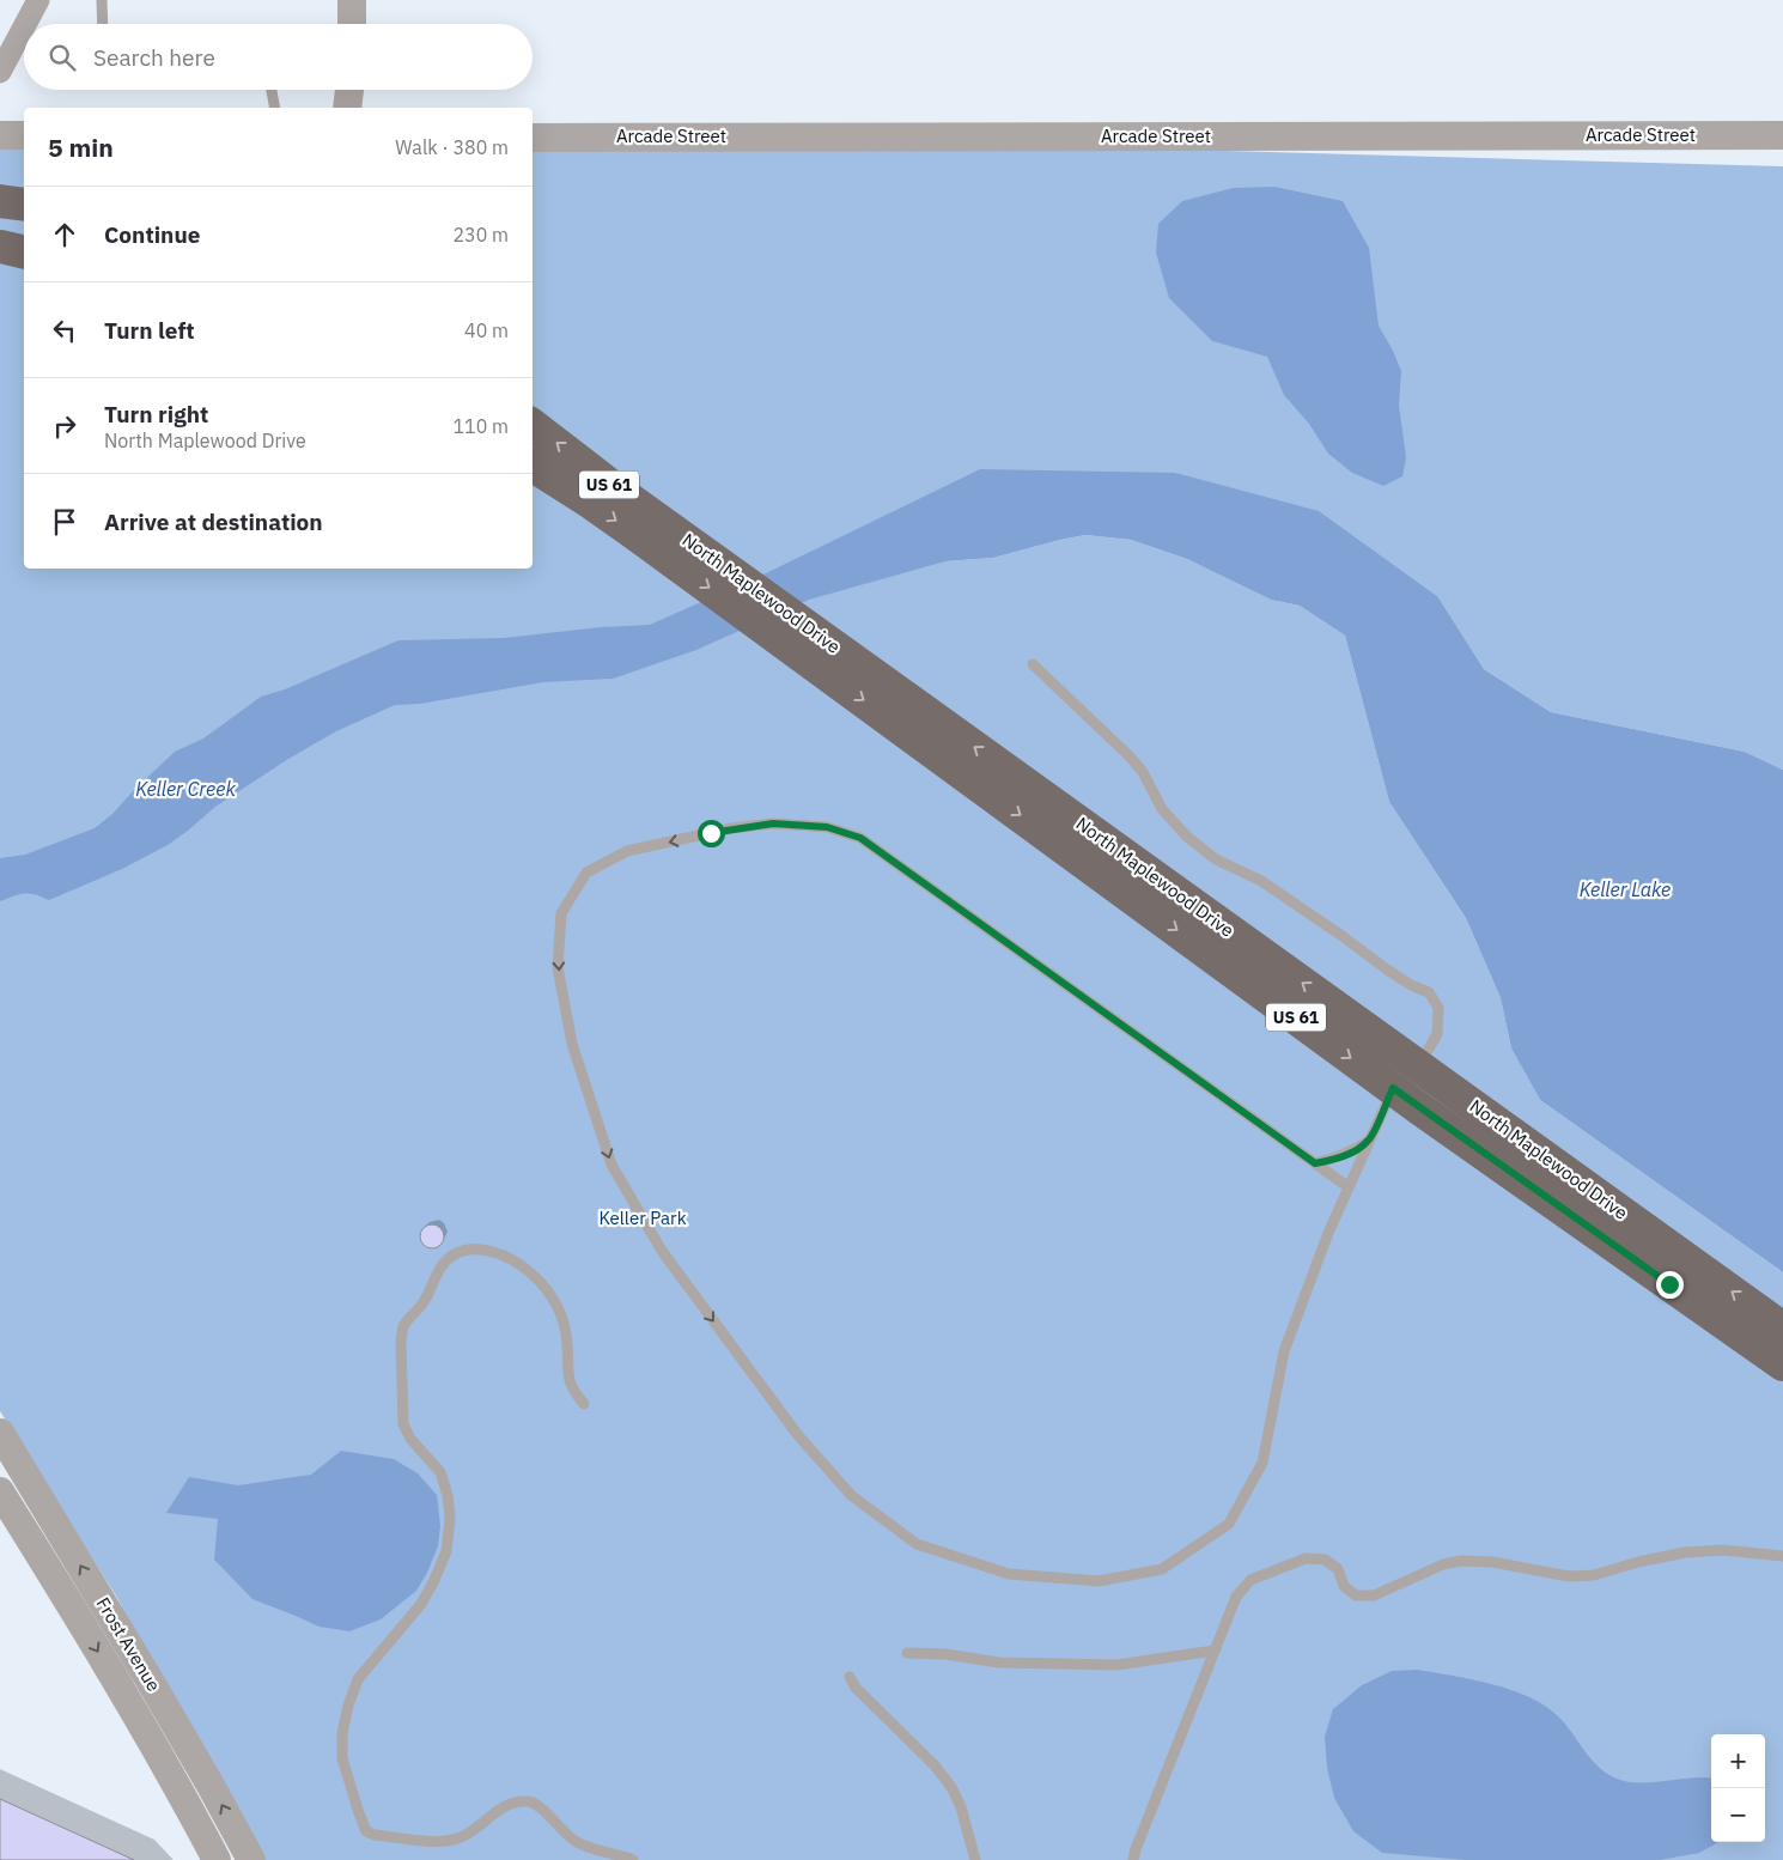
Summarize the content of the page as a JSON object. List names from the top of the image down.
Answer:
{
  "streets": {
    "main road": ["US 61", "North Maplewood Drive"],
    "street": ["Arcade Street", "Frost Avenue"]
  },
  "water": ["Keller Creek", "Keller Lake"],
  "parks": ["Keller Park"],
  "page": {
    "search": "Search here",
    "heading": ["5 min", "Walk · 380 m"],
    "list": [
      ["Continue", "230 m"],
      ["Turn left", "40 m"],
      ["Turn right", "North Maplewood Drive", "110 m"],
      "Arrive at destination"
    ],
    "map_buttons": ["+", "−"]
  }
}
